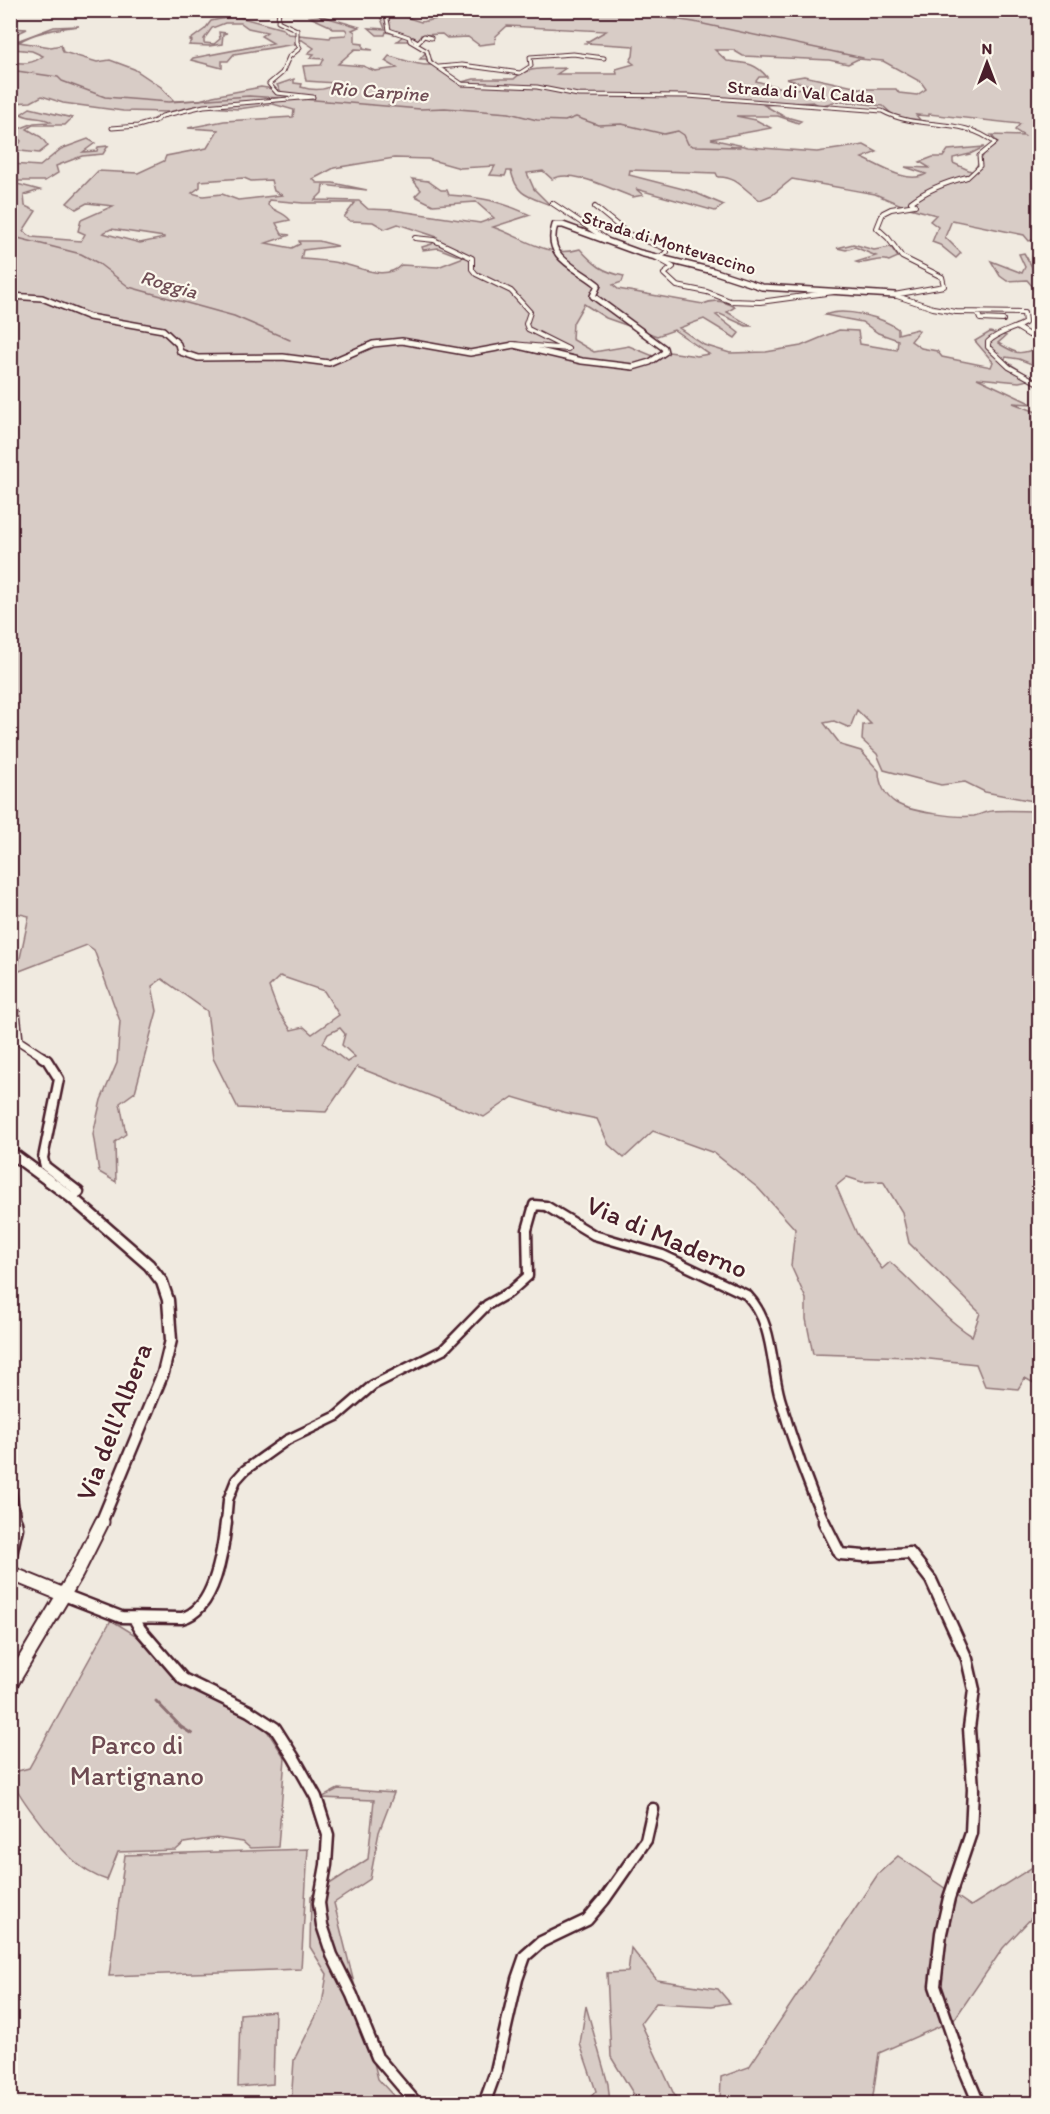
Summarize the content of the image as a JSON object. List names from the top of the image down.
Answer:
{
  "streets": {
    "street": [
      "Strada di Val Calda",
      "Strada di Montevaccino",
      "Via di Maderno",
      "Via dell'Albera"
    ]
  },
  "crossings": [
    ["Strada di Val Calda", "Strada di Montevaccino"],
    ["Via di Maderno", "Via dell'Albera"]
  ],
  "water": ["Rio Carpine", "Roggia"],
  "parks": ["Parco di Martignano"],
  "north": "top"
}
